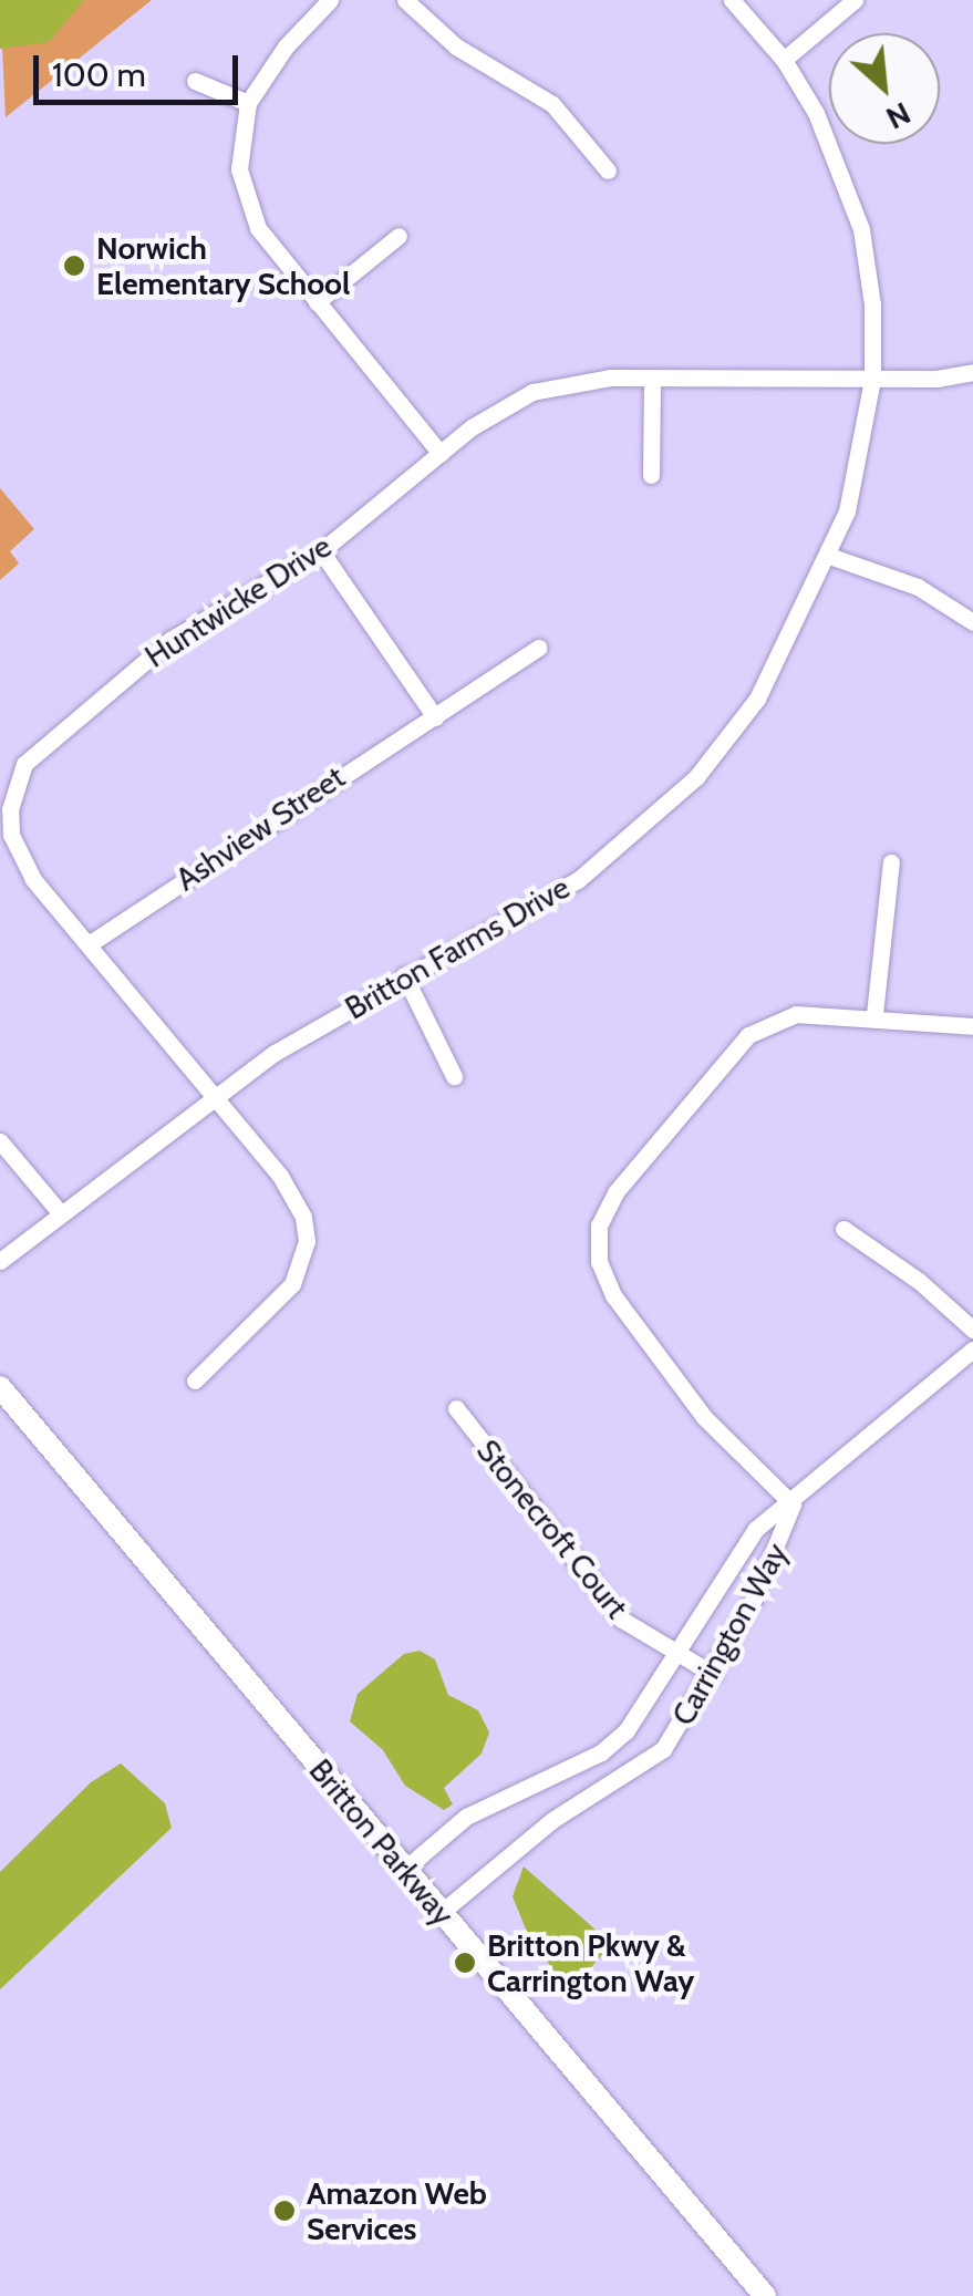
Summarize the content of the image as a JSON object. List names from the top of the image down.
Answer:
{
  "streets": {
    "main road": ["Britton Parkway"],
    "street": [
      "Huntwicke Drive",
      "Ashview Street",
      "Britton Farms Drive",
      "Stonecroft Court",
      "Carrington Way"
    ]
  },
  "crossings": [
    ["Huntwicke Drive", "Ashview Street"],
    ["Huntwicke Drive", "Britton Farms Drive"],
    ["Stonecroft Court", "Carrington Way"],
    ["Carrington Way", "Britton Parkway"]
  ],
  "places": ["Norwich Elementary School", "Britton Pkwy & Carrington Way", "Amazon Web Services"],
  "scale_bar": "100 m",
  "north": "bottom right"
}
